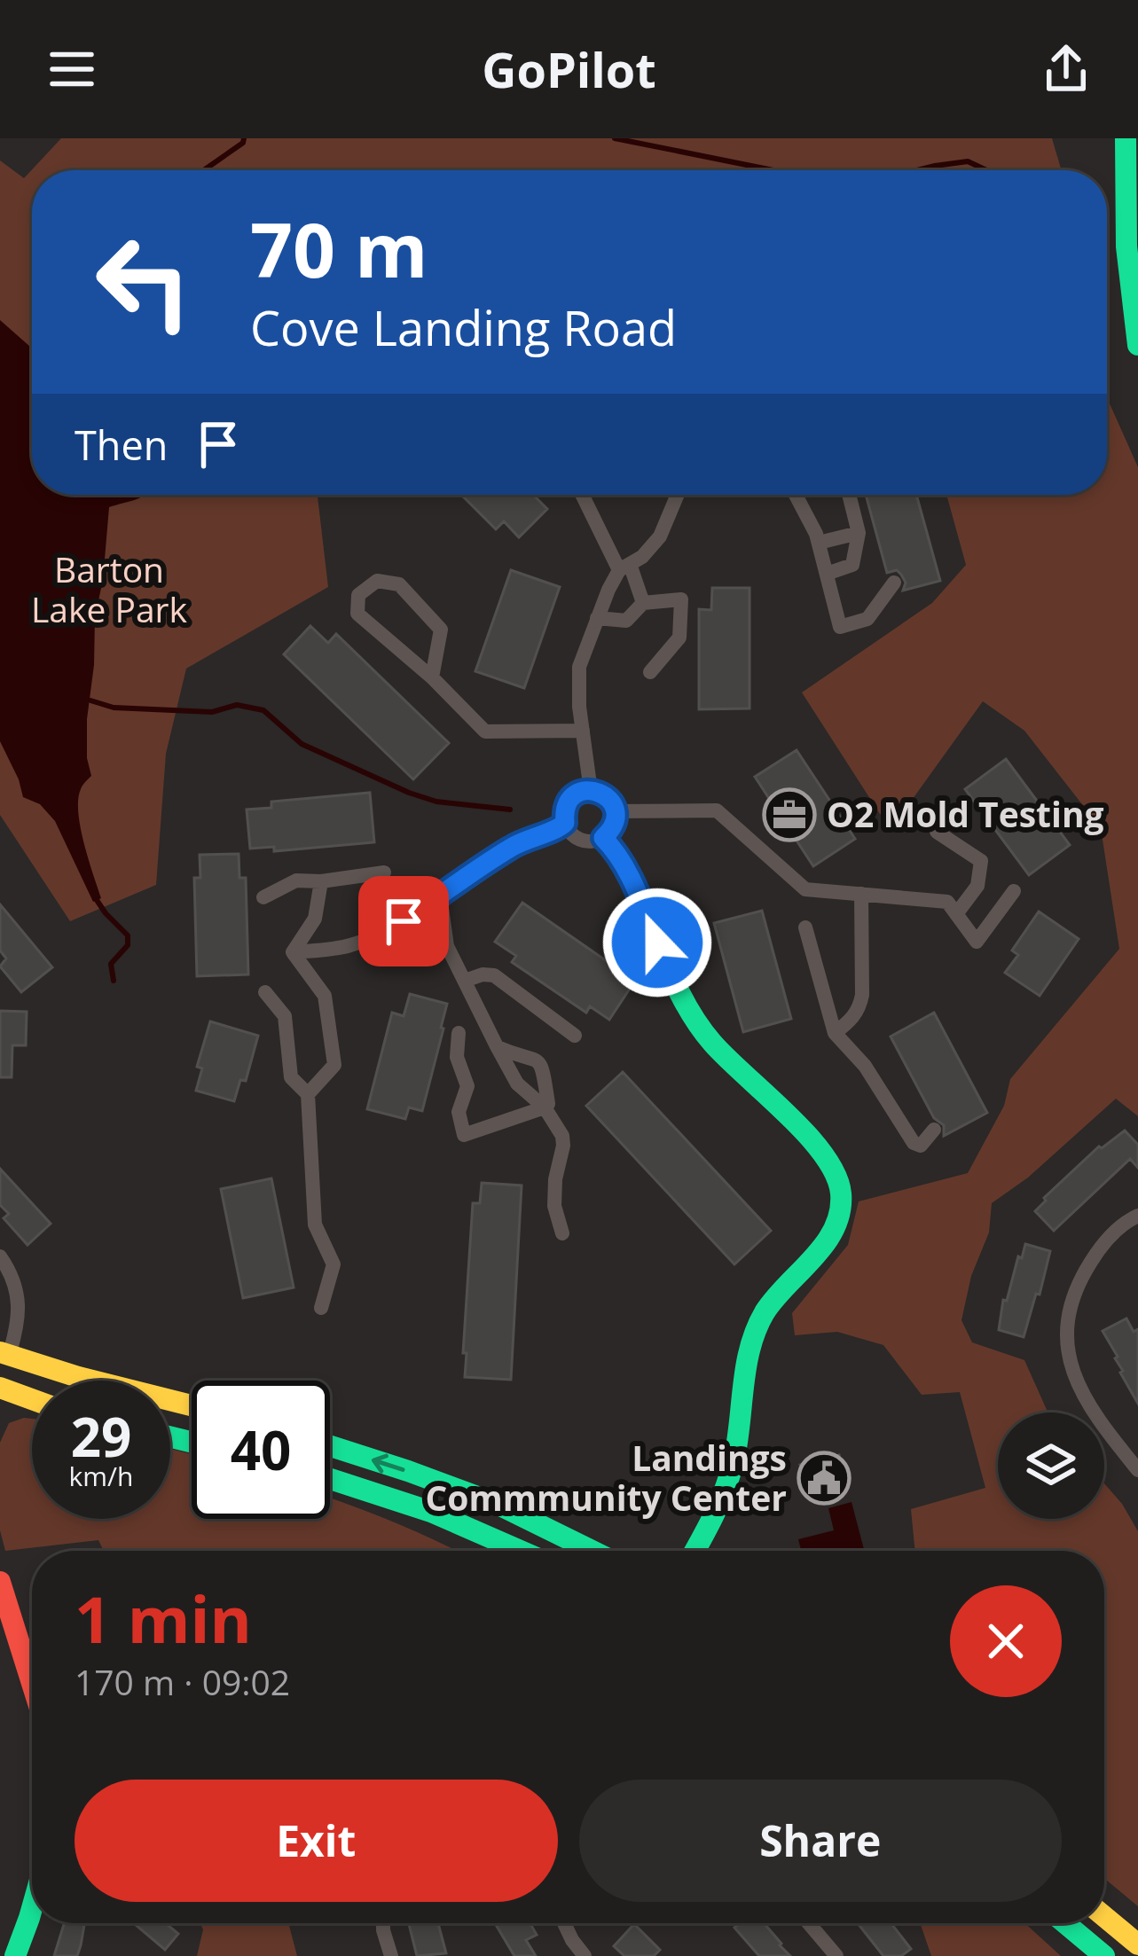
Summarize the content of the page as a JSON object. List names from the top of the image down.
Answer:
{
  "parks": ["Barton Lake Park"],
  "places": {
    "office": ["O2 Mold Testing"],
    "public building": ["Landings Commmunity Center"]
  },
  "page": {
    "header": "GoPilot",
    "turn": ["70 m", "Cove Landing Road"],
    "then": "Then",
    "speed": "29 km/h",
    "limit": "40",
    "heading": ["1 min", "170 m · 09:02"],
    "buttons": ["Exit", "Share"]
  }
}
